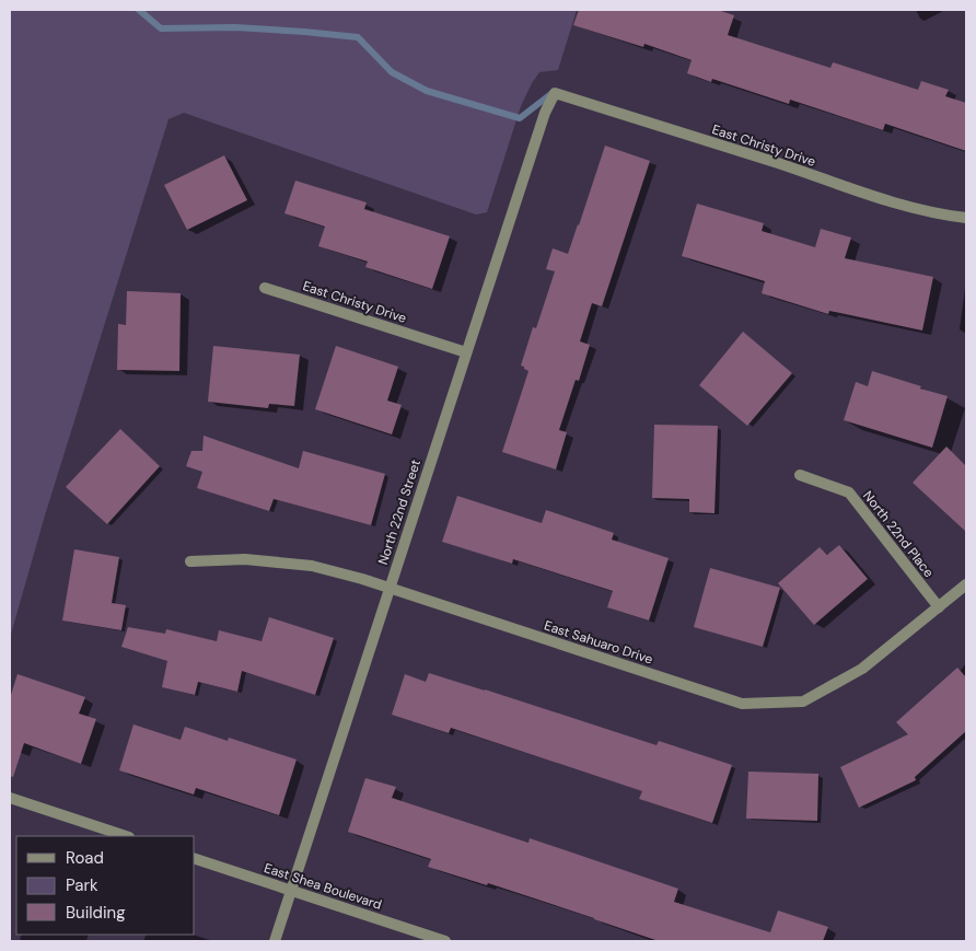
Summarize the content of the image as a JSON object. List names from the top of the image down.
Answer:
{
  "streets": {
    "street": [
      "East Christy Drive",
      "North 22nd Street",
      "North 22nd Place",
      "East Sahuaro Drive",
      "East Shea Boulevard"
    ]
  },
  "crossings": [
    ["East Christy Drive", "North 22nd Street"],
    ["North 22nd Street", "East Sahuaro Drive"],
    ["North 22nd Street", "East Shea Boulevard"],
    ["North 22nd Place", "East Sahuaro Drive"]
  ],
  "legend": ["Road", "Park", "Building"]
}
